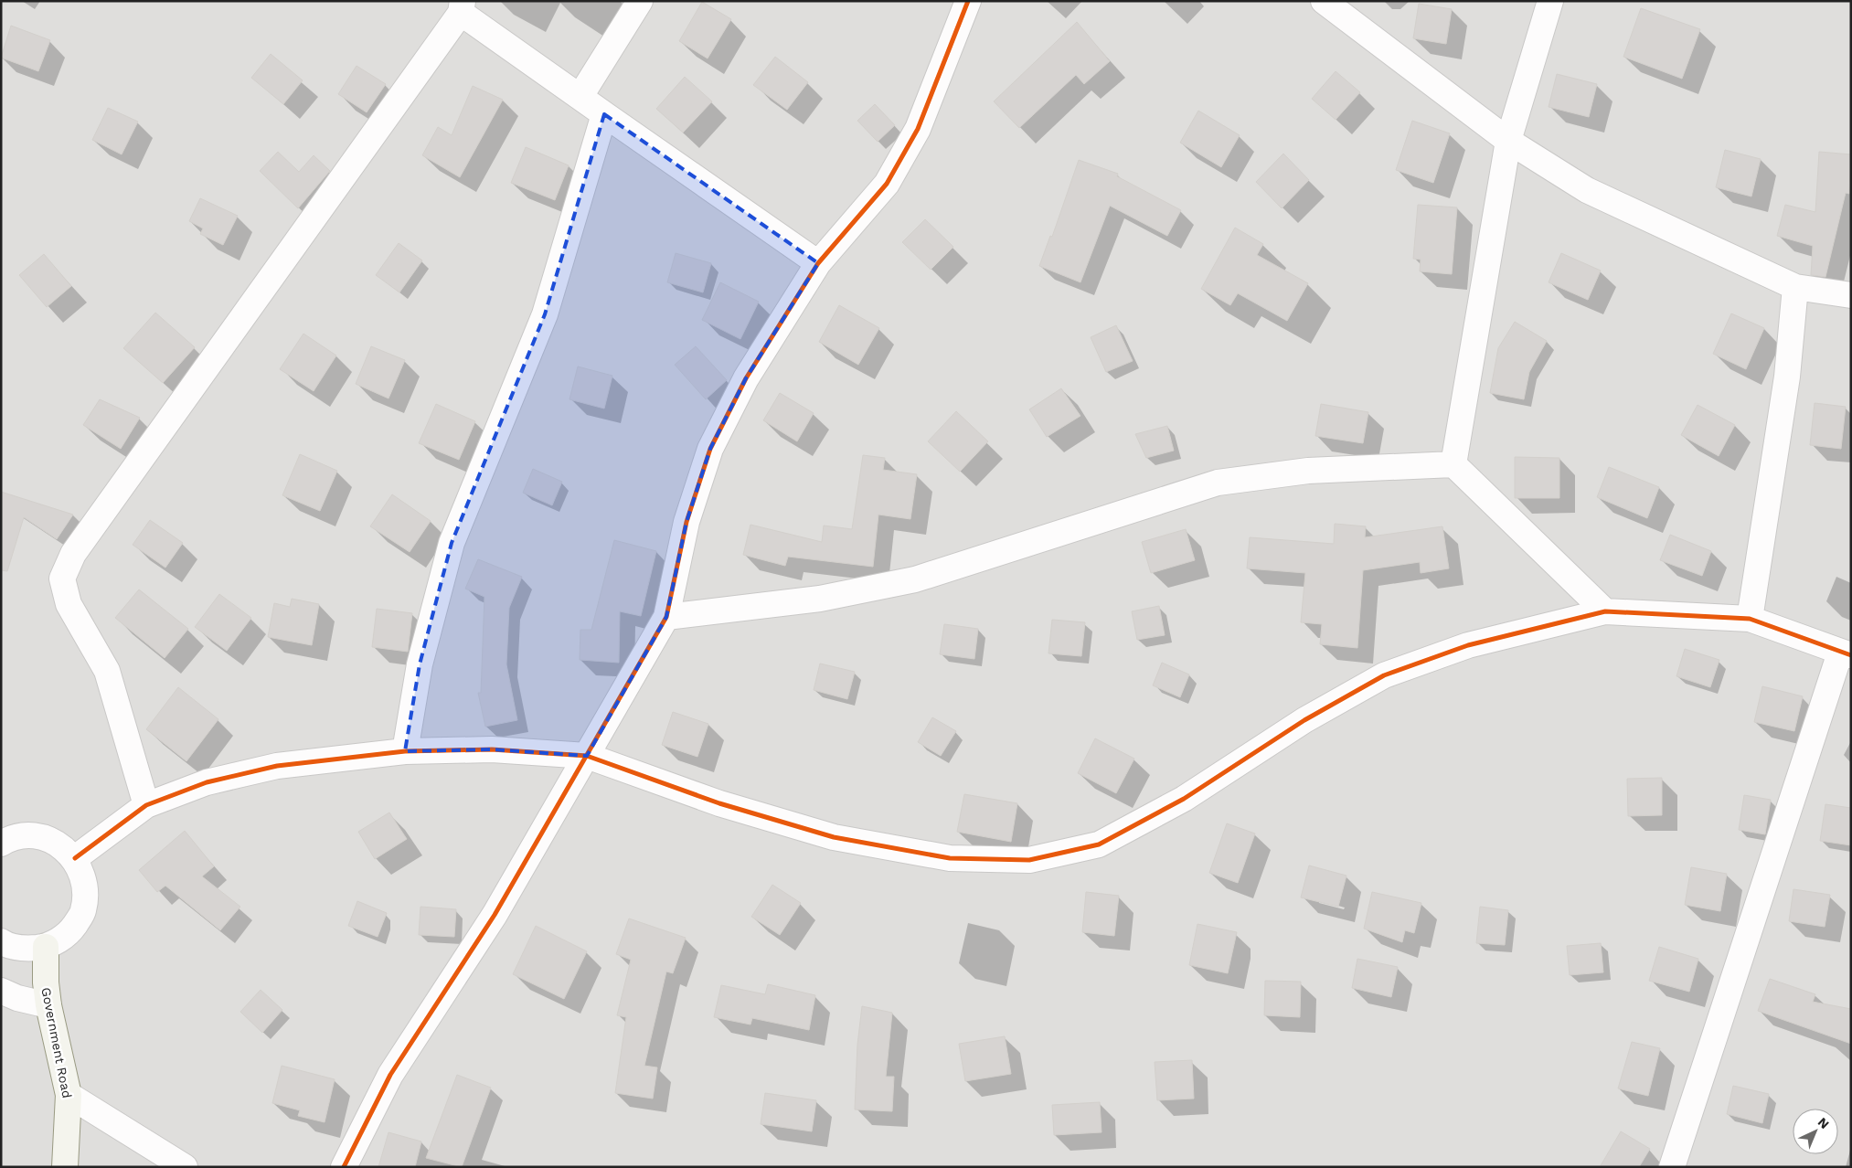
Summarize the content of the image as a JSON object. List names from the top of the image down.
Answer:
{
  "streets": {
    "street": ["Government Road"]
  },
  "north": "top right"
}
